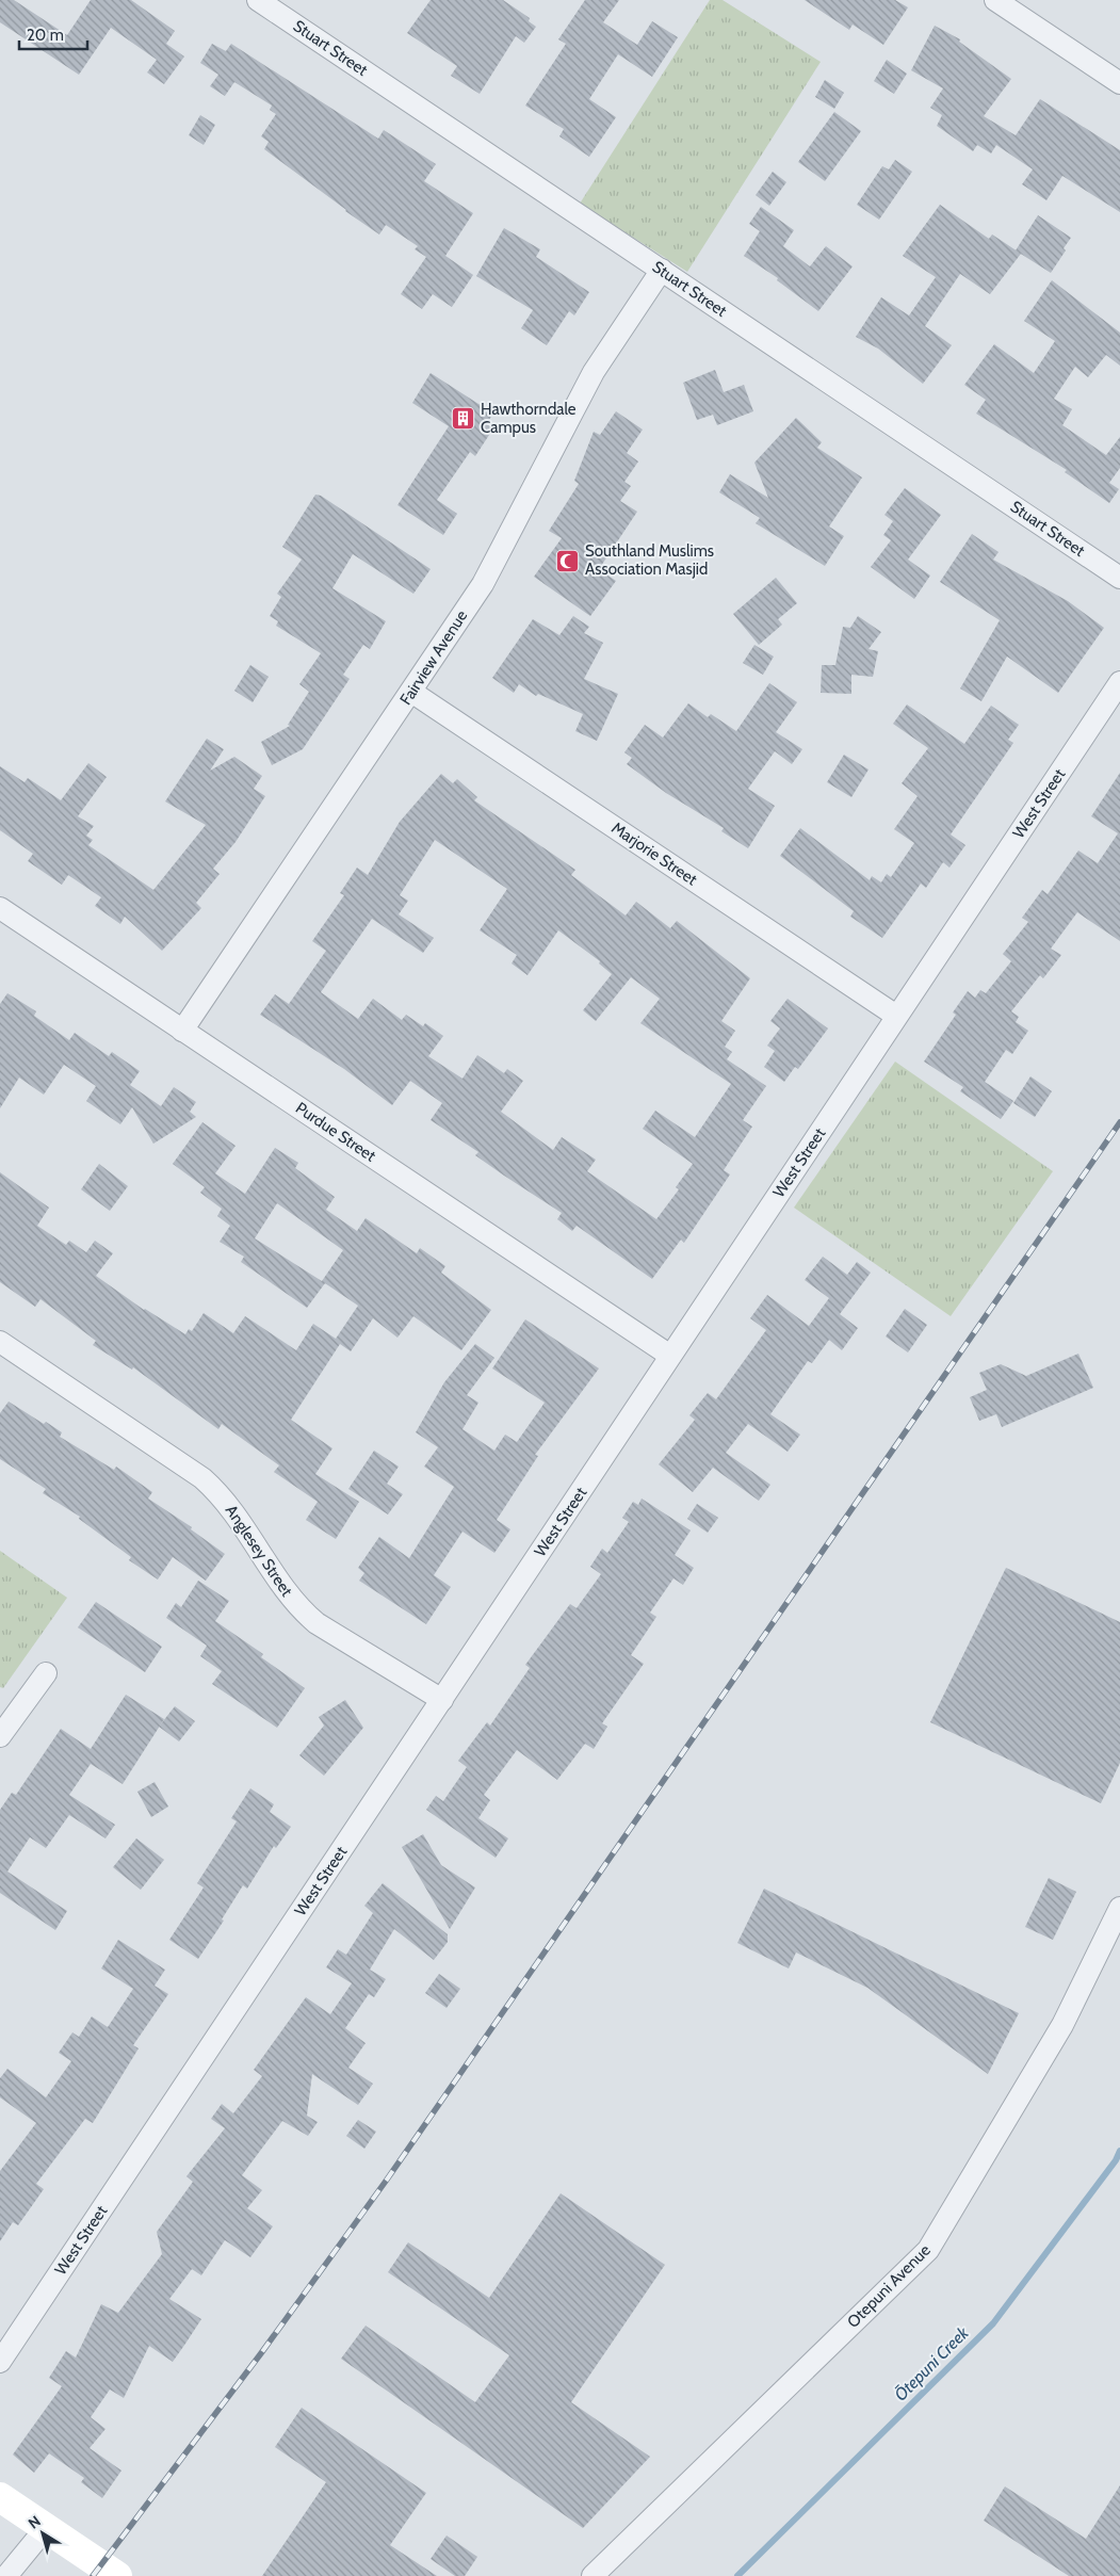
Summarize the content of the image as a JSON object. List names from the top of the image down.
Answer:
{
  "streets": {
    "street": [
      "Stuart Street",
      "Fairview Avenue",
      "West Street",
      "Marjorie Street",
      "Purdue Street",
      "Anglesey Street",
      "Otepuni Avenue"
    ]
  },
  "crossings": [
    ["Stuart Street", "Fairview Avenue"],
    ["Fairview Avenue", "Marjorie Street"],
    ["Fairview Avenue", "Purdue Street"],
    ["West Street", "Marjorie Street"],
    ["West Street", "Purdue Street"],
    ["West Street", "Anglesey Street"]
  ],
  "water": ["Ōtepuni Creek"],
  "places": {
    "building": ["Hawthorndale Campus"],
    "mosque": ["Southland Muslims Association Masjid"]
  },
  "scale_bar": "20 m",
  "north": "top left"
}
